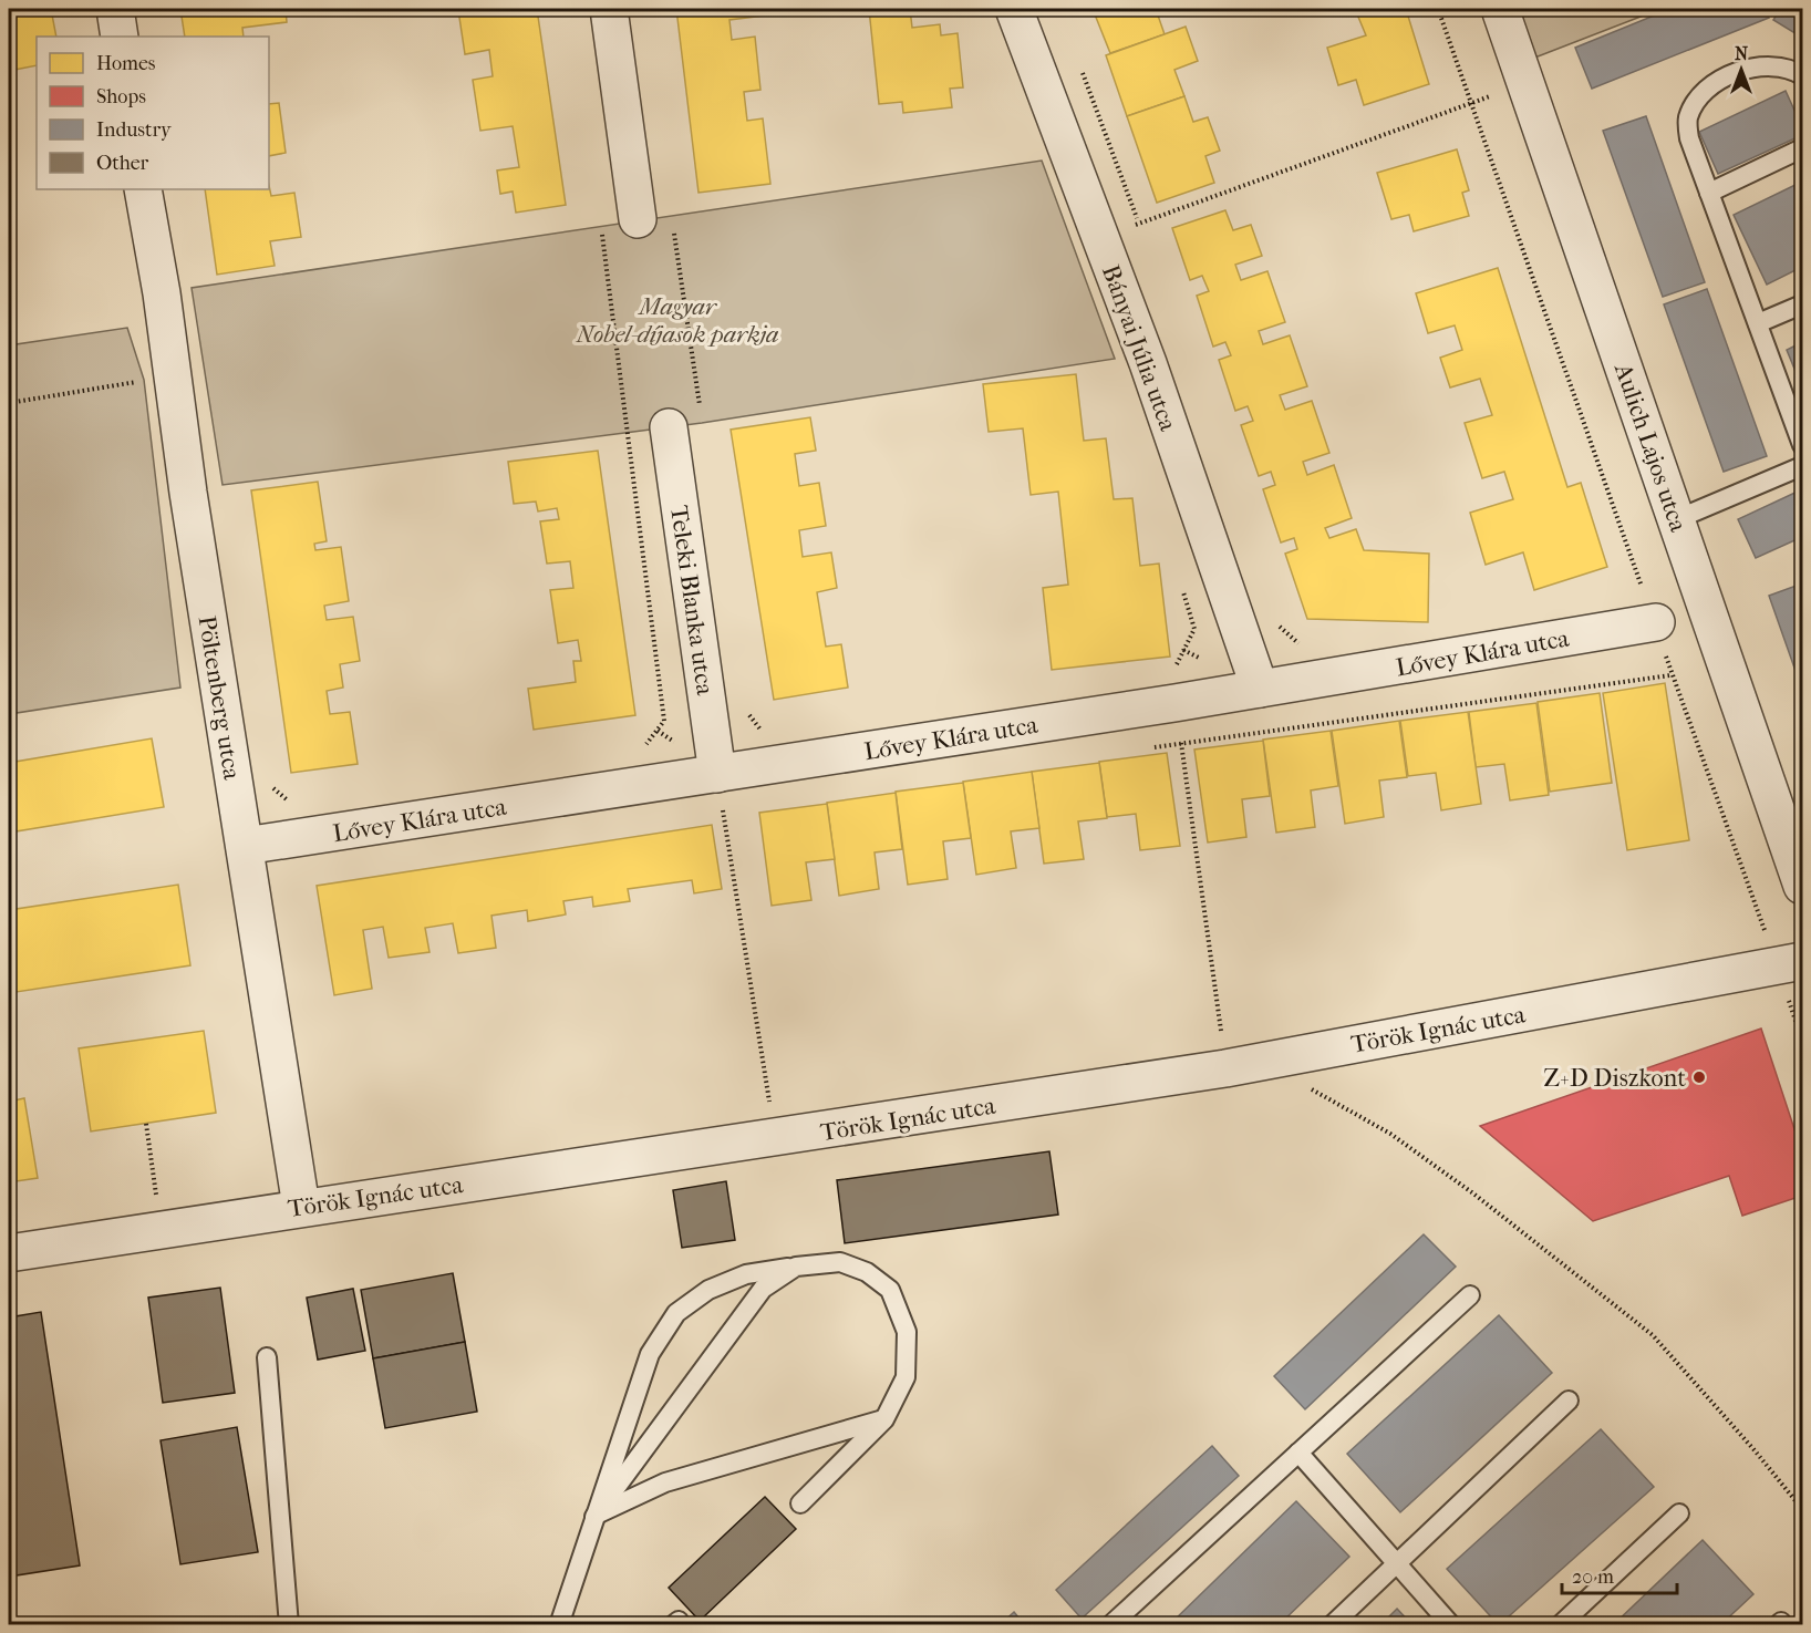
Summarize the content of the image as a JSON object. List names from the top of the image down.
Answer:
{
  "streets": {
    "street": [
      "Bányai Júlia utca",
      "Aulich Lajos utca",
      "Teleki Blanka utca",
      "Lővey Klára utca",
      "Pöltenberg utca",
      "Török Ignác utca"
    ]
  },
  "crossings": [
    ["Bányai Júlia utca", "Lővey Klára utca"],
    ["Teleki Blanka utca", "Lővey Klára utca"],
    ["Lővey Klára utca", "Pöltenberg utca"],
    ["Pöltenberg utca", "Török Ignác utca"]
  ],
  "parks": ["Magyar Nobel-díjasok parkja"],
  "places": ["Z+D Diszkont"],
  "legend": [
    "Homes",
    "Shops",
    "Industry",
    "Other"
  ],
  "scale_bar": "20 m",
  "north": "top"
}
